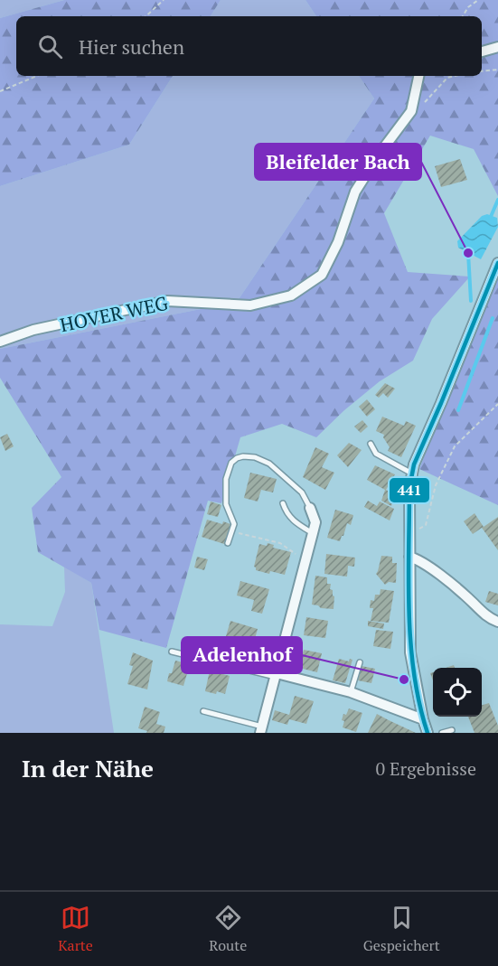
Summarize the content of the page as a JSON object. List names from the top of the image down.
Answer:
{
  "streets": {
    "street": ["HOVER WEG"]
  },
  "places": ["Bleifelder Bach", "Adelenhof"],
  "lines": ["transit line 441"],
  "page": {
    "search": "Hier suchen",
    "heading": ["In der Nähe", "0 Ergebnisse"],
    "nav": ["Karte", "Route", "Gespeichert"]
  }
}
